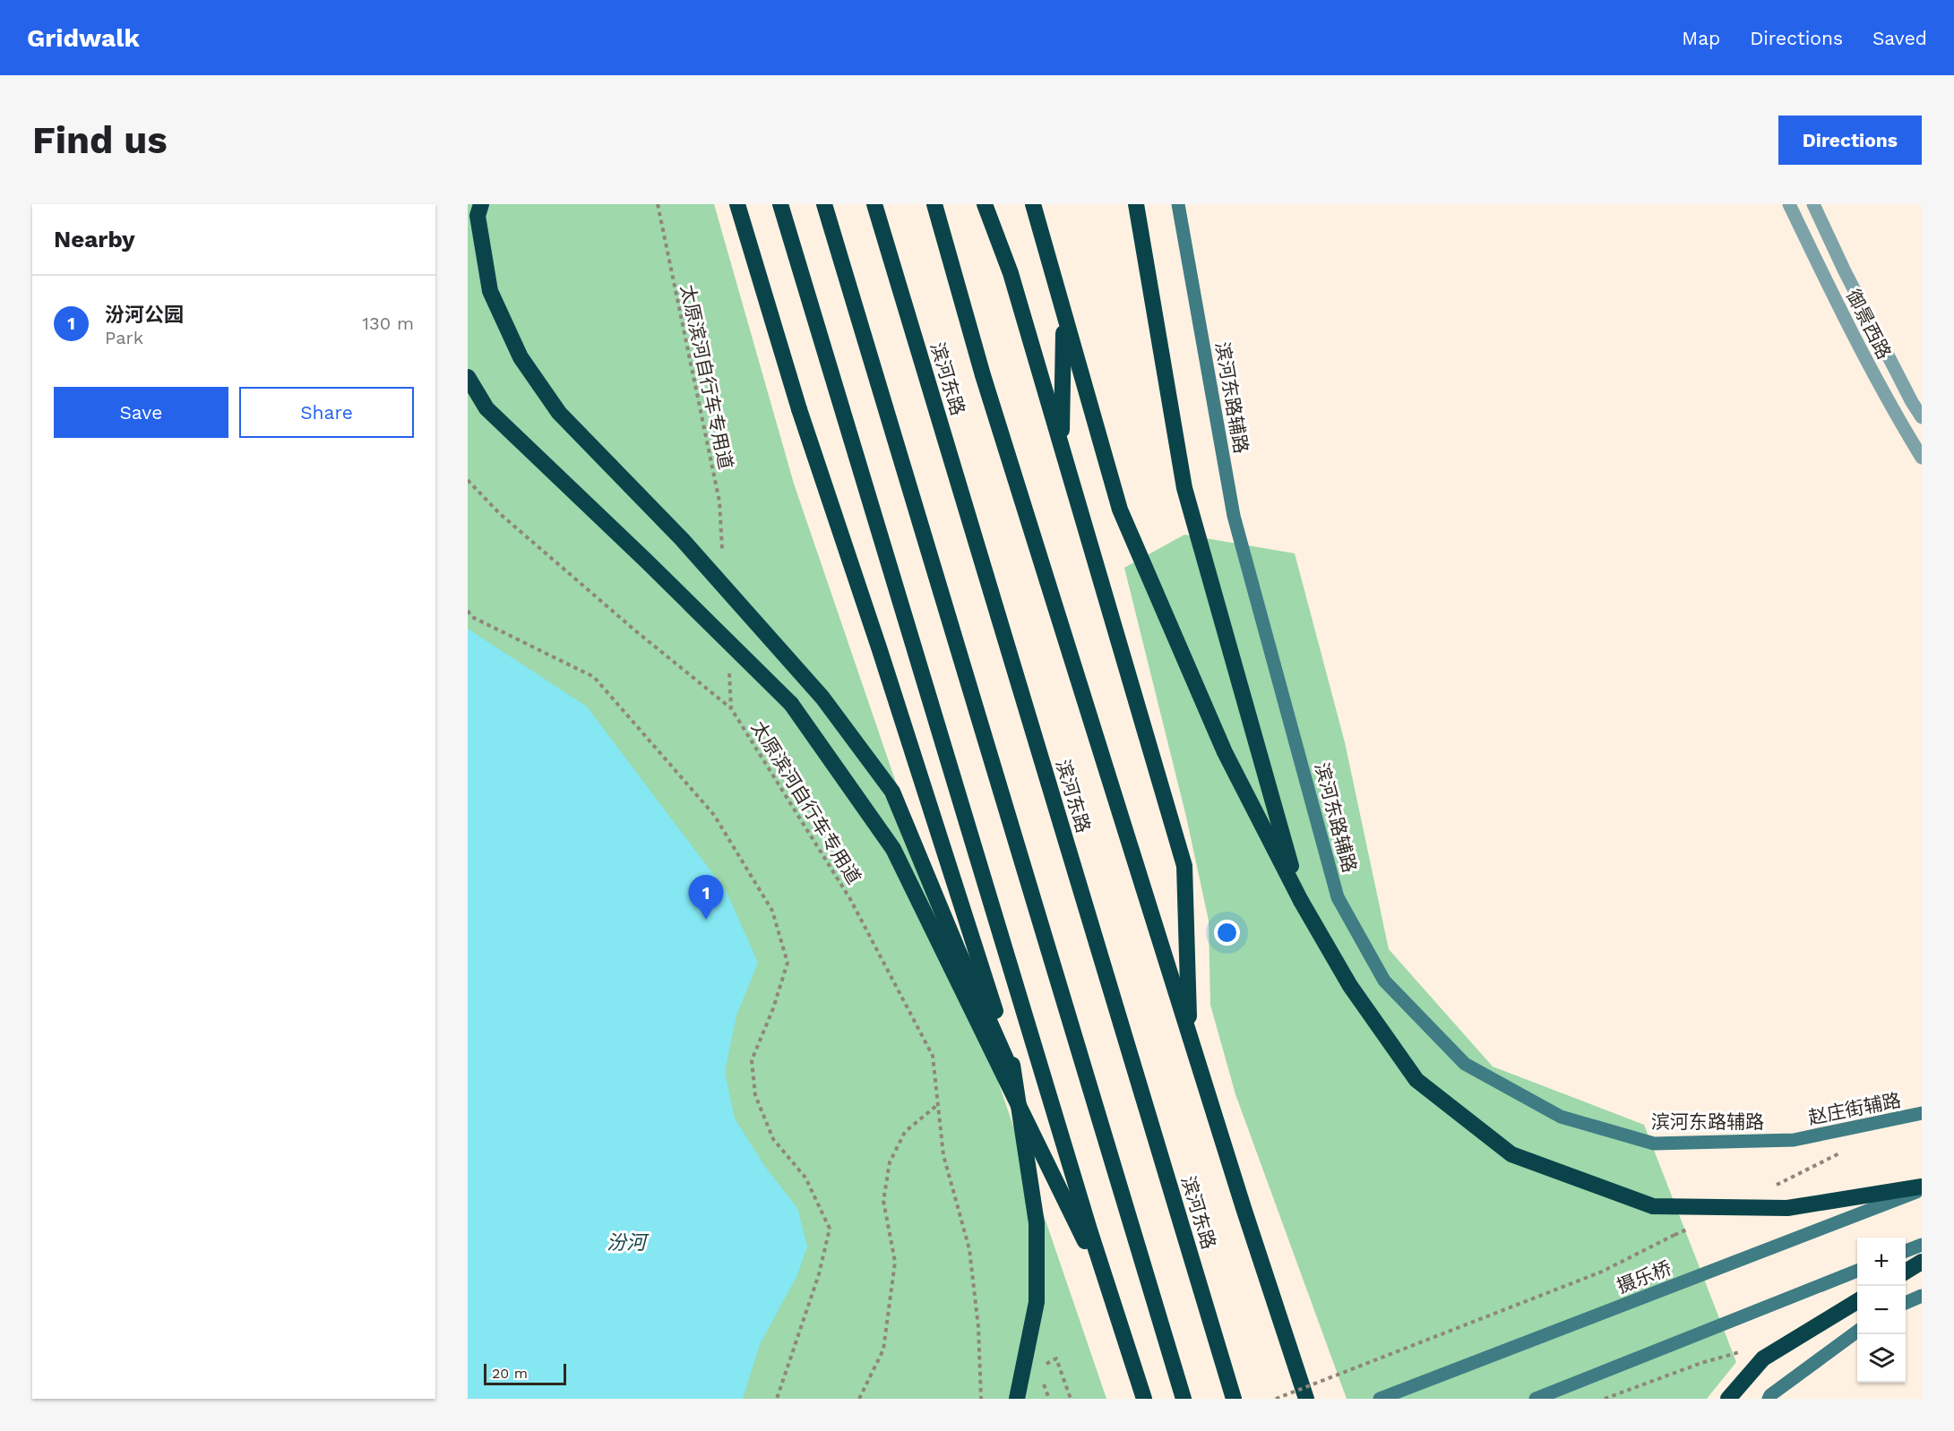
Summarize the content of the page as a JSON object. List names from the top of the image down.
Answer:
{
  "streets": {
    "highway": ["滨河东路"],
    "street": [
      "御景西路",
      "滨河东路辅路",
      "赵庄街辅路",
      "摄乐桥"
    ],
    "path": ["太原滨河自行车专用道"]
  },
  "crossings": [
    ["滨河东路辅路", "赵庄街辅路"]
  ],
  "water": ["汾河"],
  "scale_bar": "20 m",
  "page": {
    "header": "Gridwalk",
    "nav": ["Map", "Directions", "Saved"],
    "buttons": [
      "Directions",
      ["Save", "Share"]
    ],
    "title": "Find us",
    "heading": "Nearby",
    "list": [
      {
        "mark": "1",
        "name": "汾河公园",
        "note": "Park",
        "value": "130 m"
      }
    ],
    "pins": "1",
    "map_buttons": ["+", "−"],
    "scale": "20 m"
  }
}
